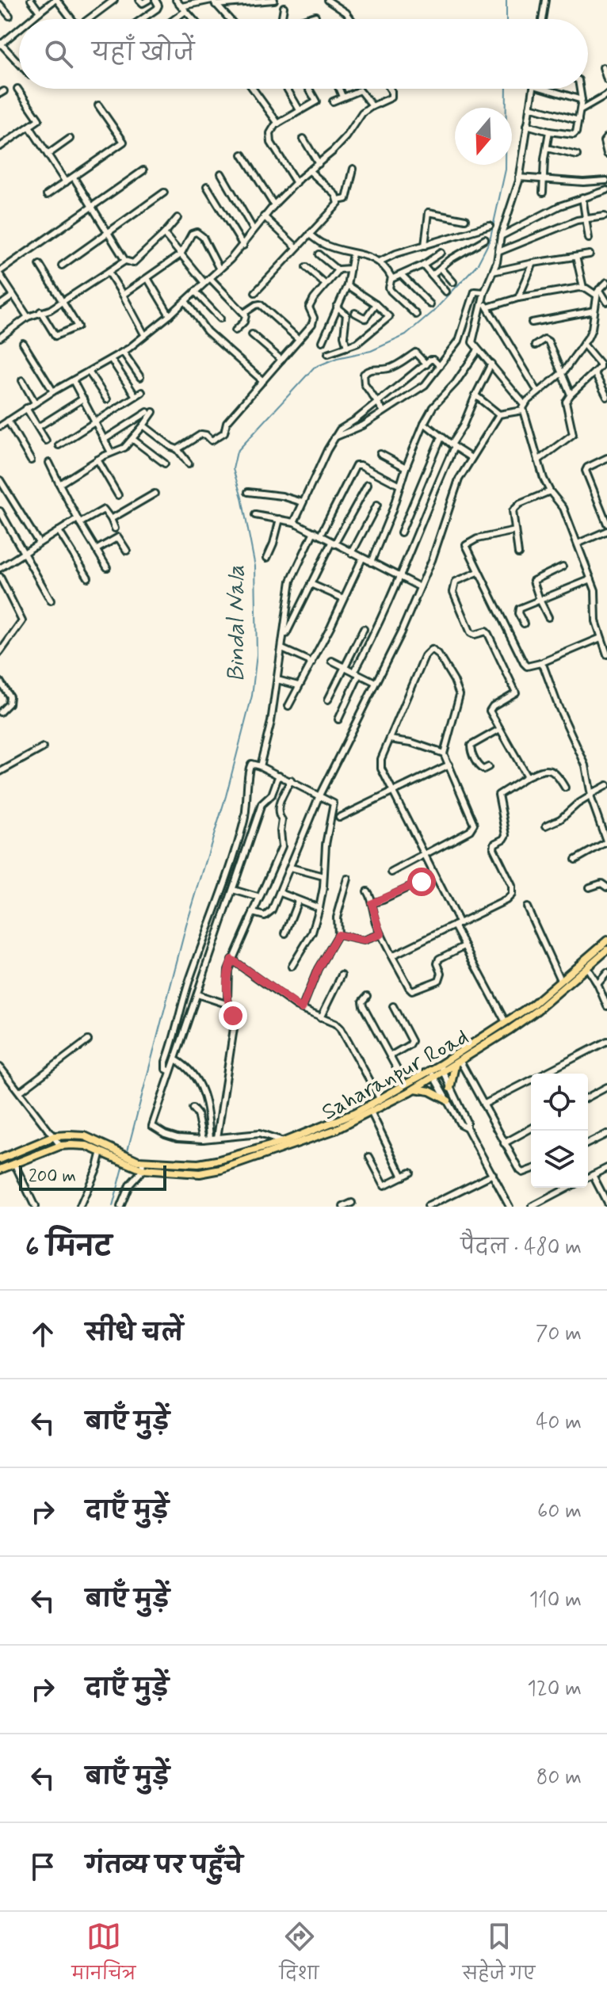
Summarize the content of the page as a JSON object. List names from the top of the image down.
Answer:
{
  "streets": {
    "main road": ["Saharanpur Road"]
  },
  "water": ["Bindal Nala"],
  "scale_bar": "200 m",
  "north": "bottom",
  "page": {
    "search": "यहाँ खोजें",
    "scale": "200 m",
    "heading": ["6 मिनट", "पैदल · 480 m"],
    "list": [
      ["सीधे चलें", "70 m"],
      ["बाएँ मुड़ें", "40 m"],
      ["दाएँ मुड़ें", "60 m"],
      ["बाएँ मुड़ें", "110 m"],
      ["दाएँ मुड़ें", "120 m"],
      ["बाएँ मुड़ें", "80 m"],
      "गंतव्य पर पहुँचे"
    ],
    "nav": ["मानचित्र", "दिशा", "सहेजे गए"]
  }
}
